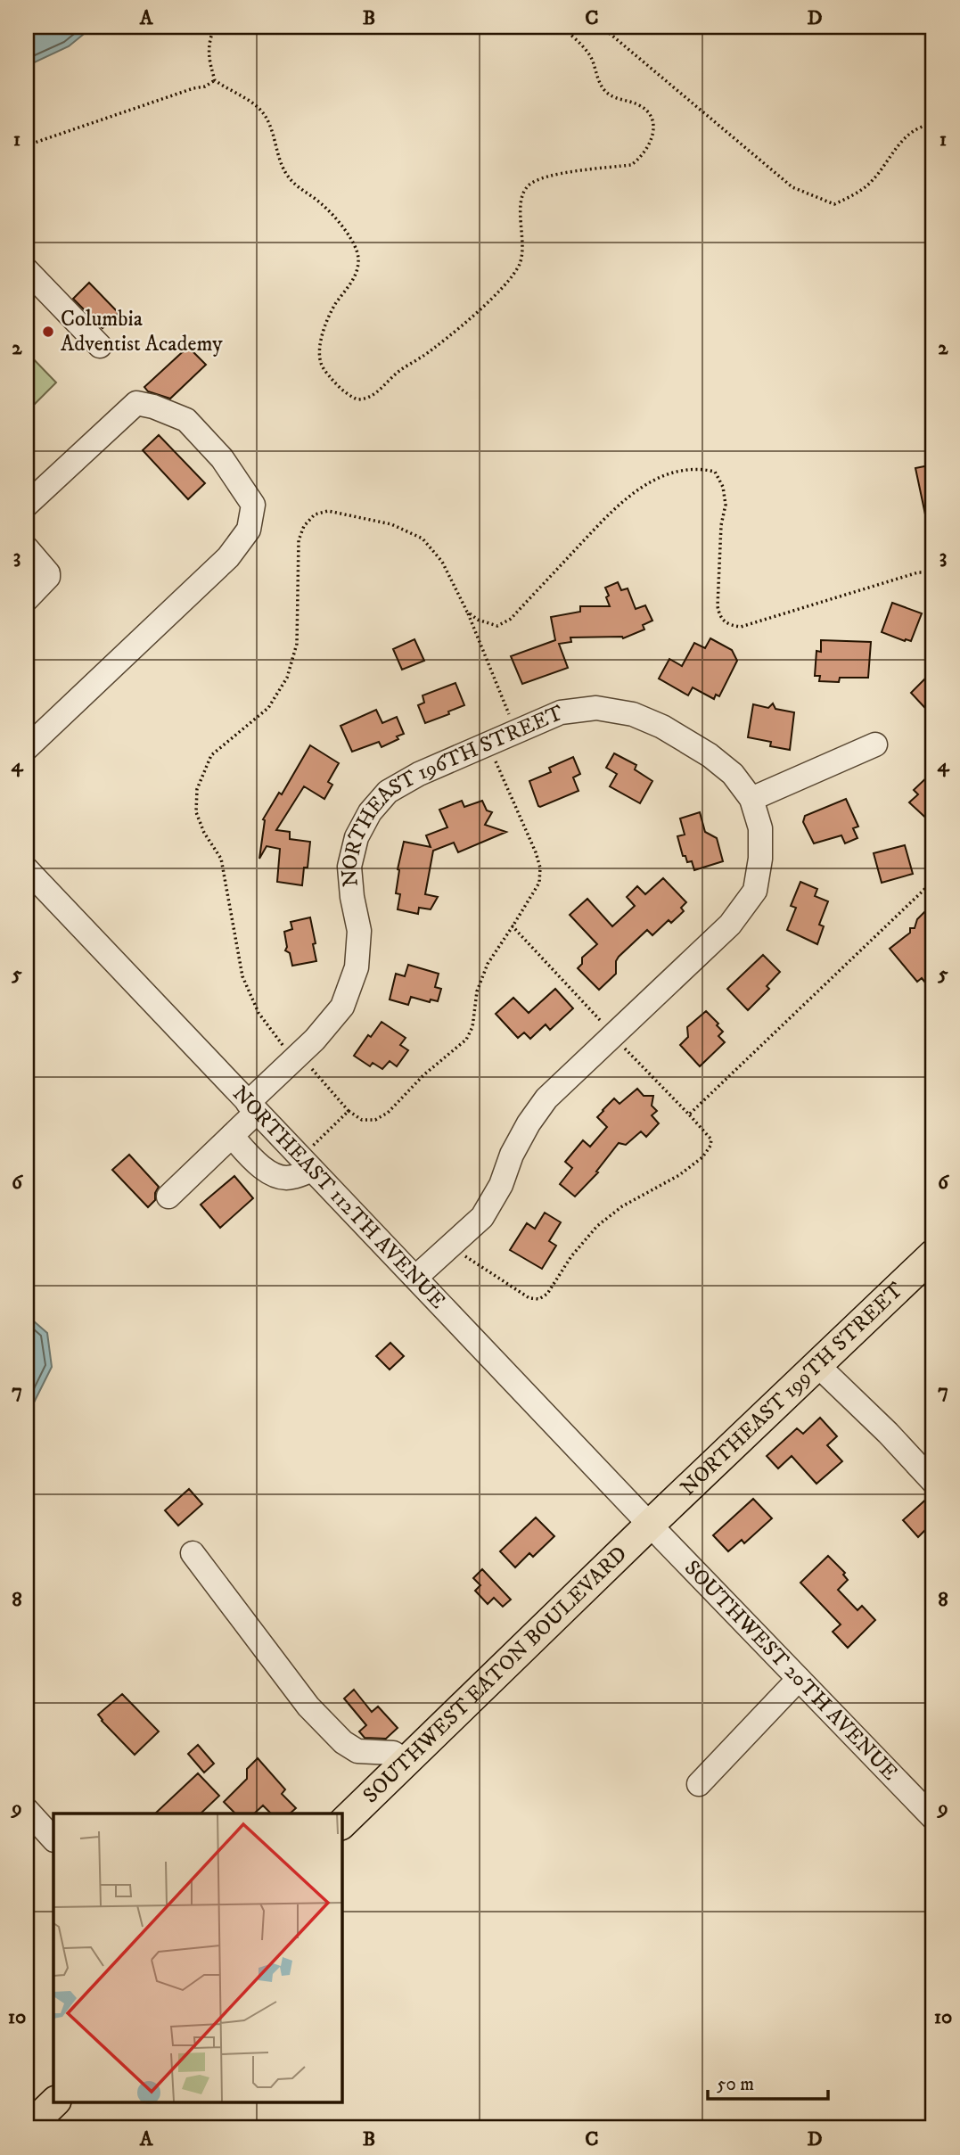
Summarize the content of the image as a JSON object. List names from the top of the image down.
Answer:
{
  "streets": {
    "main road": ["NORTHEAST 199TH STREET", "SOUTHWEST EATON BOULEVARD"],
    "street": ["NORTHEAST 196TH STREET", "NORTHEAST 112TH AVENUE", "SOUTHWEST 20TH AVENUE"]
  },
  "crossings": [
    ["NORTHEAST 196TH STREET", "NORTHEAST 112TH AVENUE"],
    ["NORTHEAST 112TH AVENUE", "NORTHEAST 199TH STREET"],
    ["NORTHEAST 112TH AVENUE", "SOUTHWEST 20TH AVENUE"],
    ["NORTHEAST 112TH AVENUE", "SOUTHWEST EATON BOULEVARD"],
    ["NORTHEAST 199TH STREET", "SOUTHWEST 20TH AVENUE"],
    ["NORTHEAST 199TH STREET", "SOUTHWEST EATON BOULEVARD"],
    ["SOUTHWEST 20TH AVENUE", "SOUTHWEST EATON BOULEVARD"]
  ],
  "places": ["Columbia Adventist Academy"],
  "scale_bar": "50 m",
  "grid": {
    "columns": [
      "A",
      "B",
      "C",
      "D"
    ],
    "rows": [
      "1",
      "2",
      "3",
      "4",
      "5",
      "6",
      "7",
      "8",
      "9",
      "10"
    ]
  }
}
